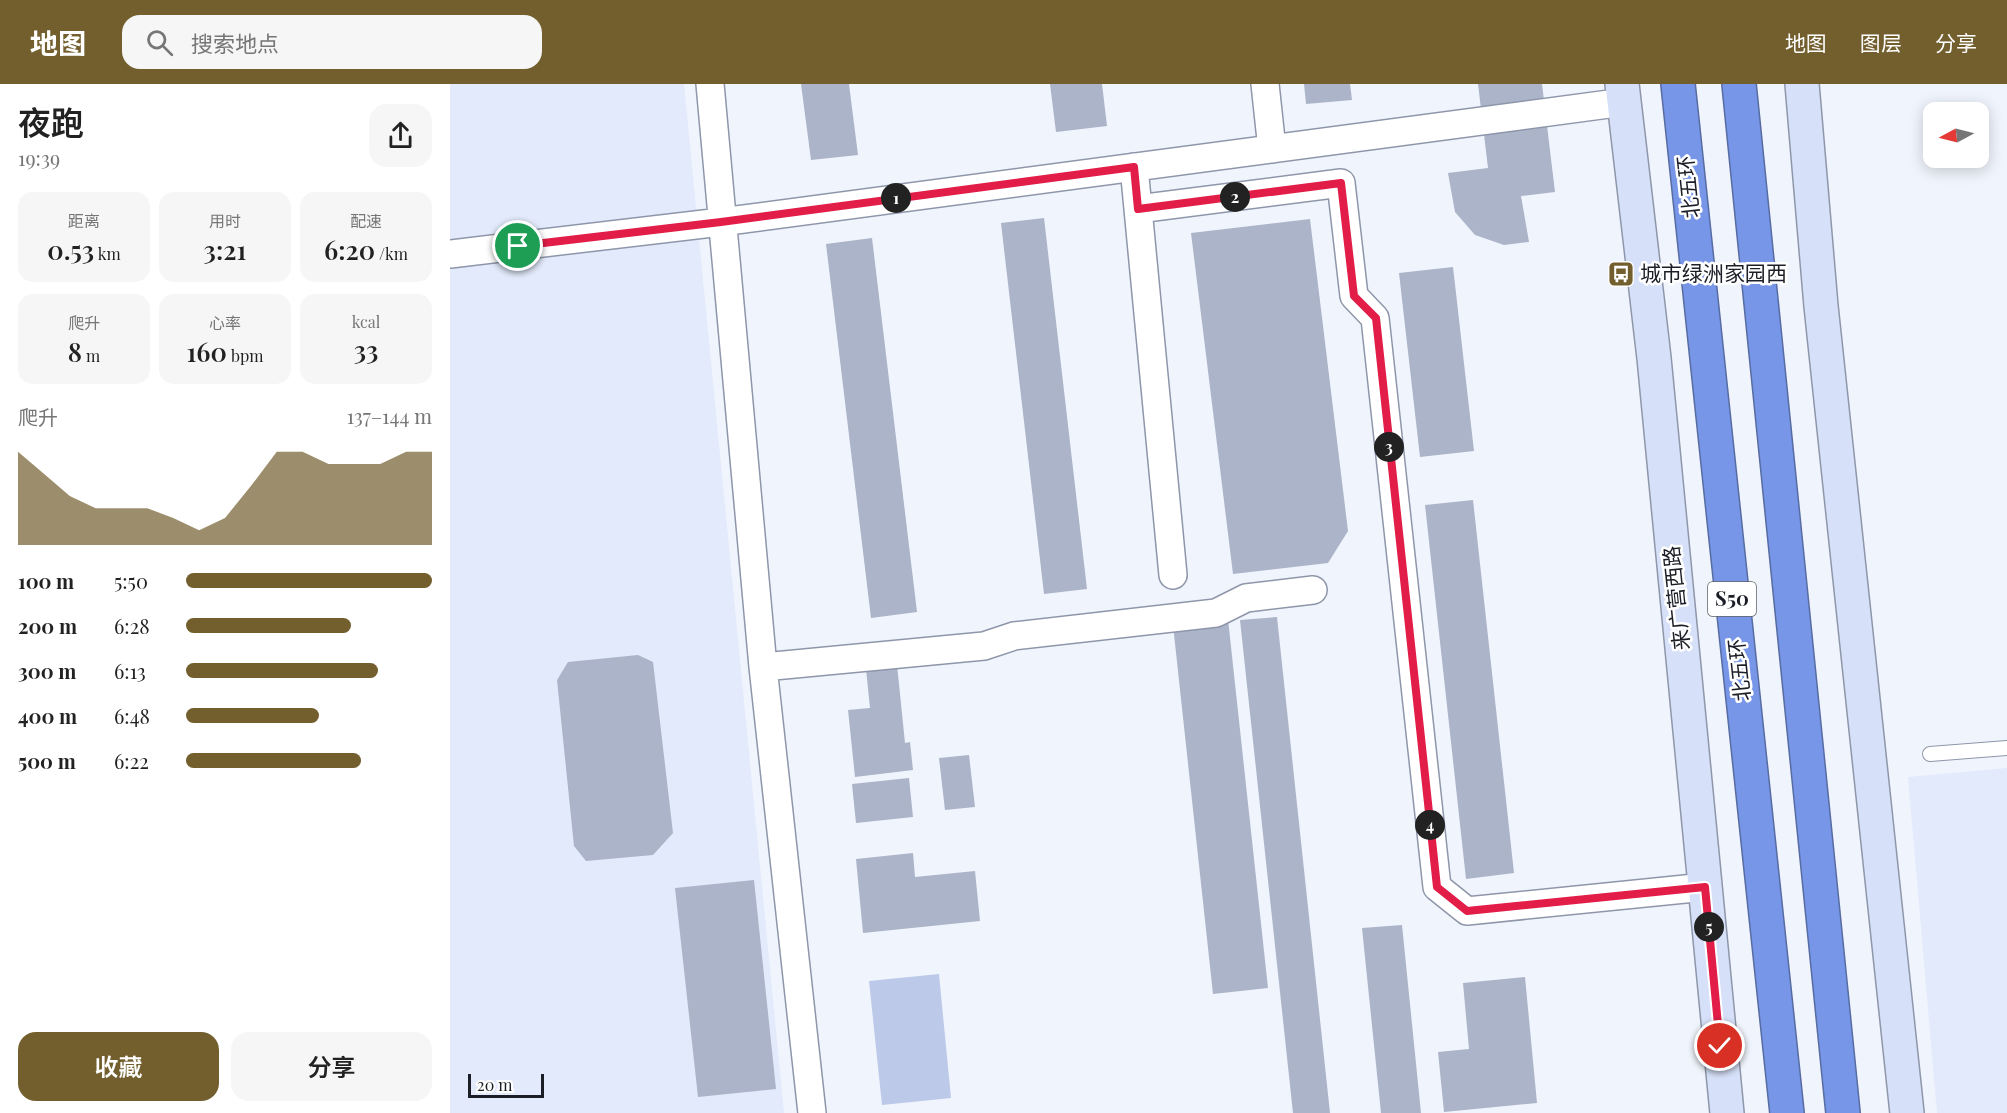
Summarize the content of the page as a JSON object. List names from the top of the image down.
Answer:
{
  "streets": {
    "highway": ["北五环", "S50"],
    "street": ["来广营西路"]
  },
  "places": {
    "bus stop": ["城市绿洲家园西"]
  },
  "scale_bar": "20 m",
  "north": "left",
  "page": {
    "header": "地图",
    "search": "搜索地点",
    "nav": ["地图", "图层", "分享"],
    "heading": ["夜跑", "19:39"],
    "pins": [
      "2",
      "1",
      "3",
      "4",
      "5"
    ],
    "stats": [
      ["距离", "0.53 km"],
      ["用时", "3:21"],
      ["配速", "6:20 /km"],
      ["爬升", "8 m"],
      ["心率", "160 bpm"],
      ["kcal", "33"]
    ],
    "chart": ["爬升", "137–144 m"],
    "list": [
      {
        "name": "100 m",
        "note": "5:50"
      },
      {
        "name": "200 m",
        "note": "6:28"
      },
      {
        "name": "300 m",
        "note": "6:13"
      },
      {
        "name": "400 m",
        "note": "6:48"
      },
      {
        "name": "500 m",
        "note": "6:22"
      }
    ],
    "buttons": ["收藏", "分享"],
    "scale": "20 m"
  }
}
